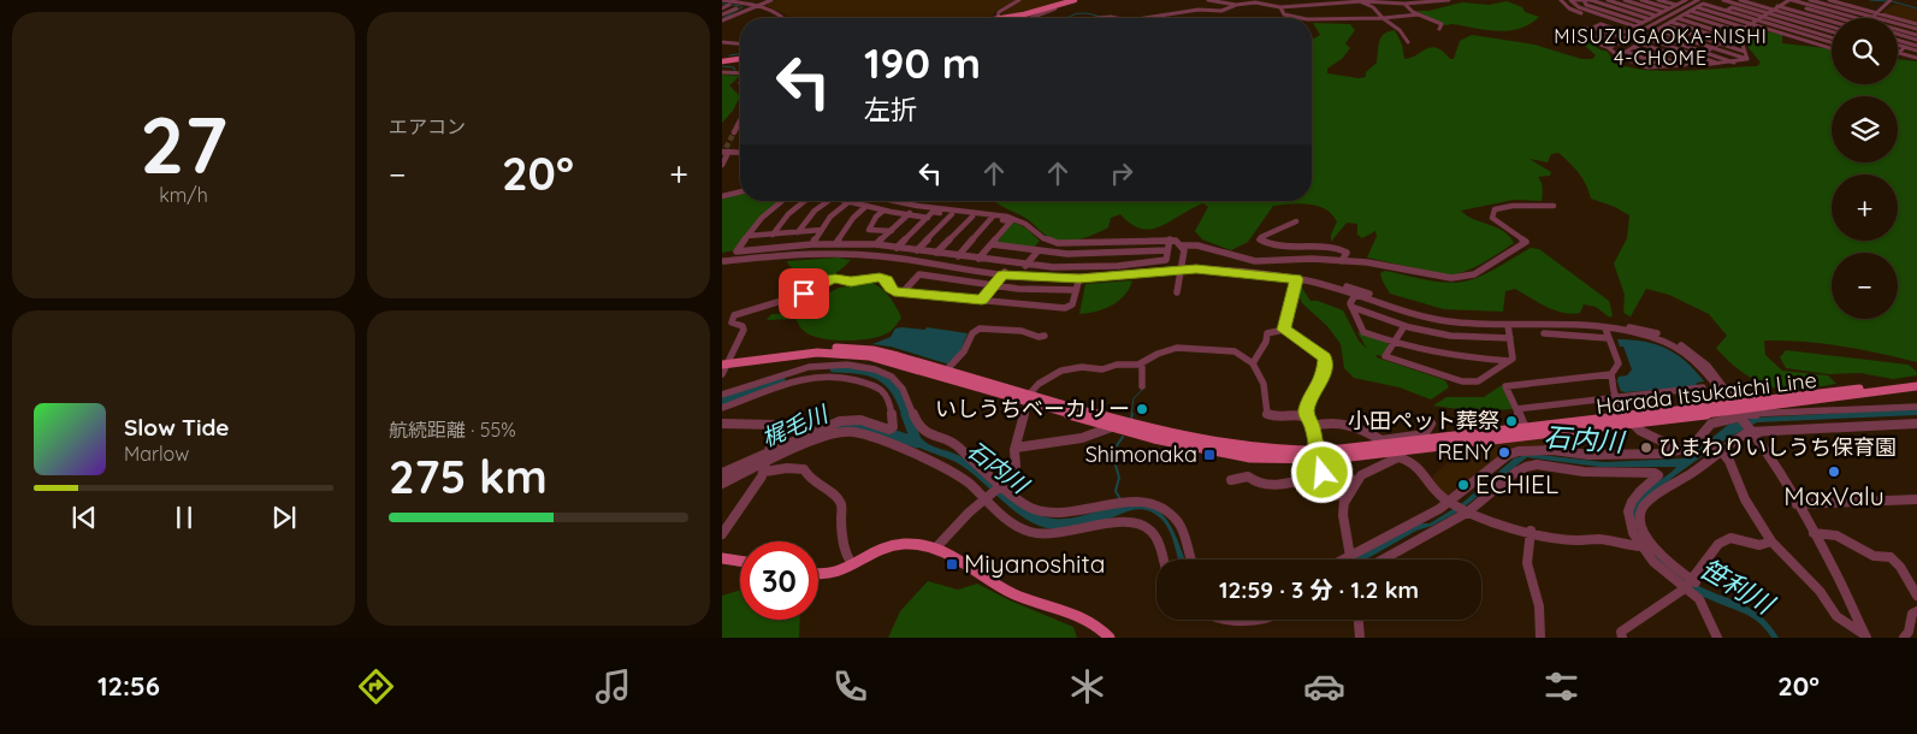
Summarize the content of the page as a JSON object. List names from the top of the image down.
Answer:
{
  "streets": {
    "main road": ["Harada Itsukaichi Line"]
  },
  "districts": ["MISUZUGAOKA-NISHI 4-CHOME"],
  "water": ["梶毛川", "石内川", "笹利川"],
  "places": {
    "other": [
      "いしうちベーカリー",
      "小田ペット葬祭",
      "ひまわりいしうち保育園",
      "RENY",
      "MaxValu",
      "ECHIEL"
    ],
    "transit": ["Shimonaka", "Miyanoshita"]
  },
  "page": {
    "tile": [
      ["27", "km/h"],
      "エアコン",
      ["航続距離 · 55%", "275 km"]
    ],
    "map_buttons": ["+", "−"],
    "turn": ["190 m", "左折"],
    "heat": ["−", "20°", "+"],
    "song": ["Slow Tide", "Marlow"],
    "limit": "30",
    "trip": "12:59 · 3 分 · 1.2 km",
    "tabs": ["12:56", "20°"]
  }
}
